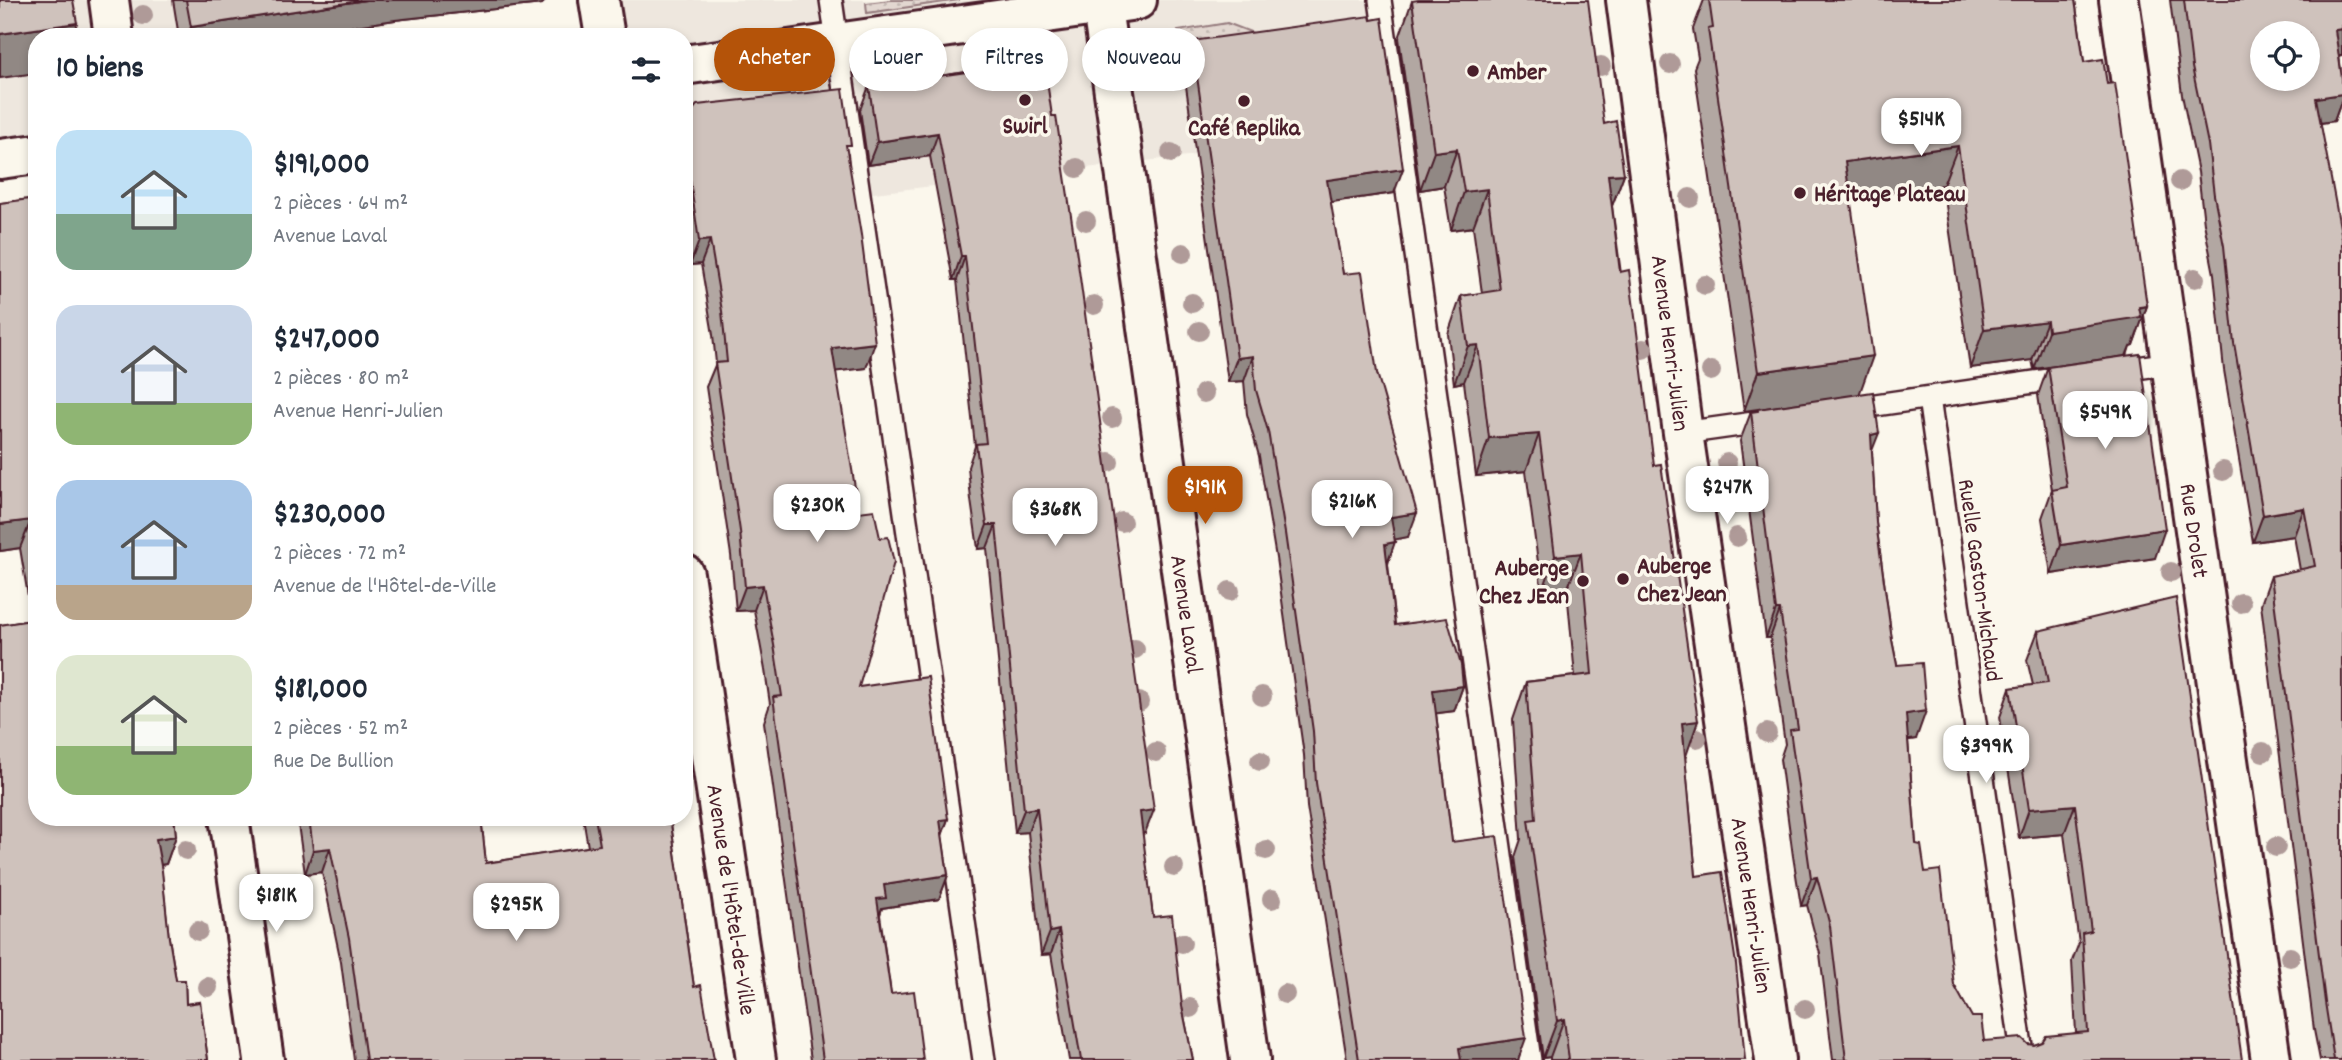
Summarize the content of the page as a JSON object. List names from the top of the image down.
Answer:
{
  "streets": {
    "street": [
      "Avenue Henri-Julien",
      "Rue Drolet",
      "Avenue Laval",
      "Avenue de l'Hôtel-de-Ville"
    ],
    "lane": ["Ruelle Gaston-Michaud"]
  },
  "places": [
    "Amber",
    "Swirl",
    "Café Replika",
    "Héritage Plateau",
    "Auberge Chez Jean",
    "Auberge Chez JEan"
  ],
  "page": {
    "chip": [
      "Acheter",
      "Louer",
      "Filtres",
      "Nouveau"
    ],
    "heading": "10 biens",
    "price": [
      "$514K",
      "$549K",
      "$191K",
      "$247K",
      "$216K",
      "$230K",
      "$368K",
      "$399K",
      "$181K",
      "$295K"
    ],
    "list": [
      {
        "name": "$191,000",
        "note": "2 pièces · 64 m² · Avenue Laval"
      },
      {
        "name": "$247,000",
        "note": "2 pièces · 80 m² · Avenue Henri-Julien"
      },
      {
        "name": "$230,000",
        "note": "2 pièces · 72 m² · Avenue de l'Hôtel-de-Ville"
      },
      {
        "name": "$181,000",
        "note": "2 pièces · 52 m² · Rue De Bullion"
      }
    ]
  }
}
